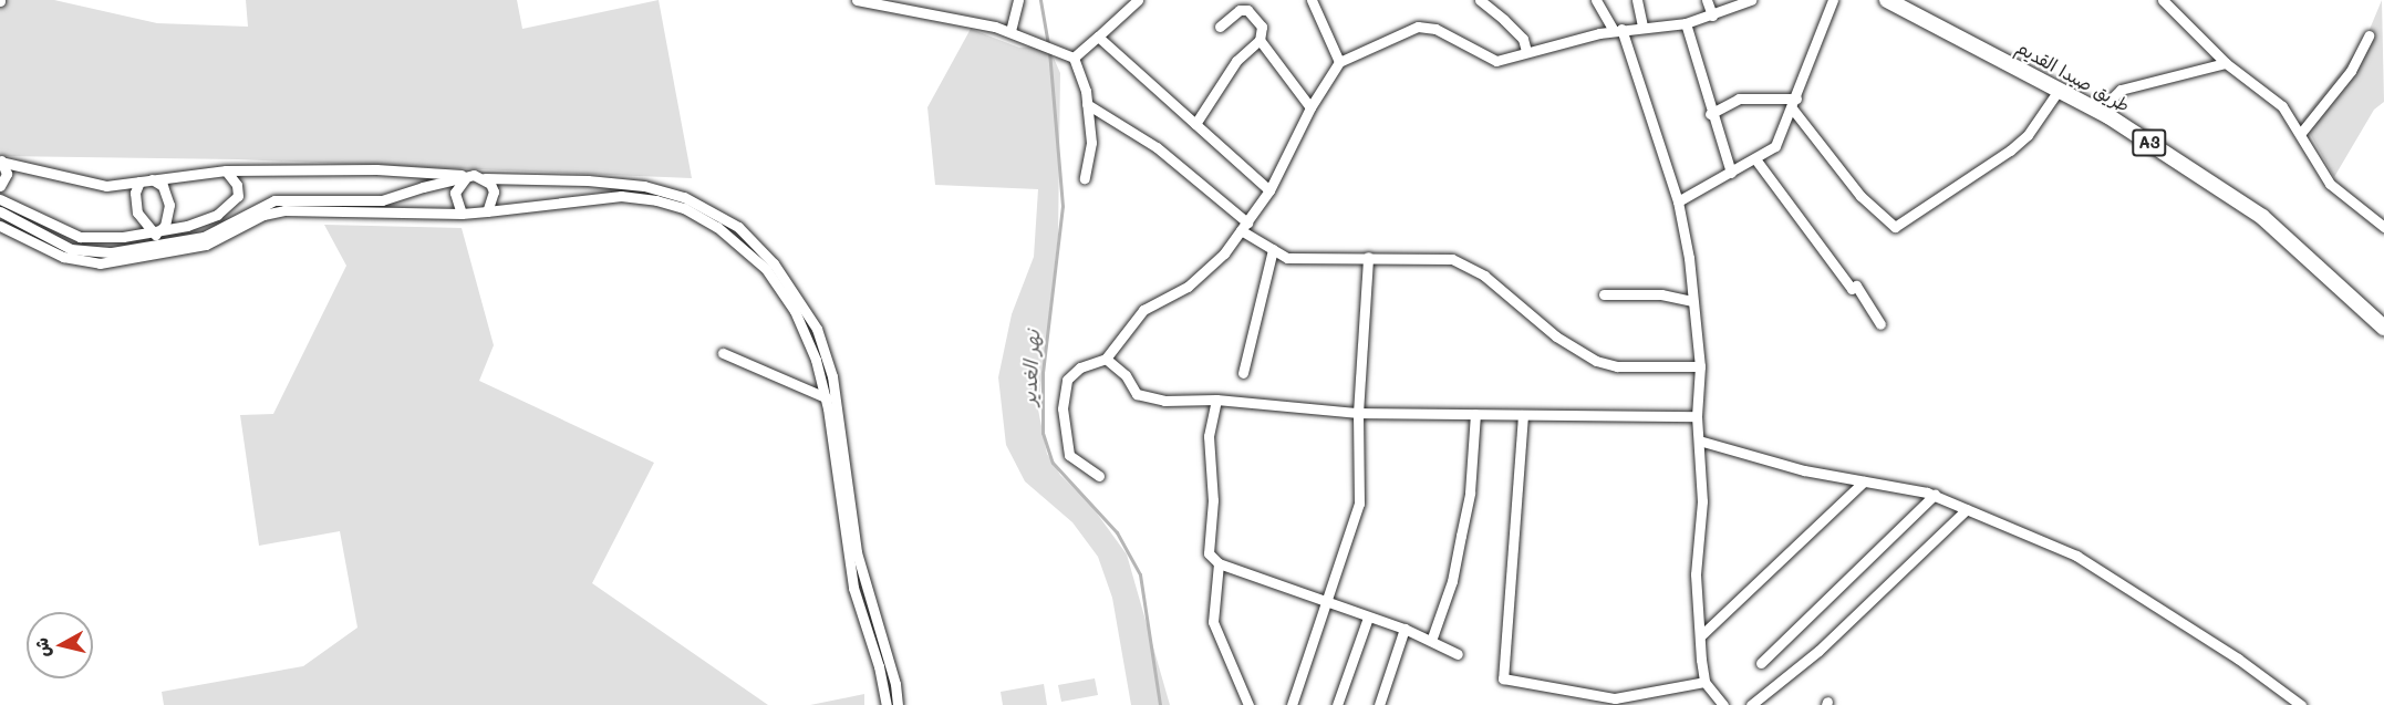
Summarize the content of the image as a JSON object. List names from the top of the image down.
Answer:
{
  "streets": {
    "highway": ["طريق صيدا القديم", "A3"]
  },
  "water": ["نهر الغدير"],
  "north": "left"
}
